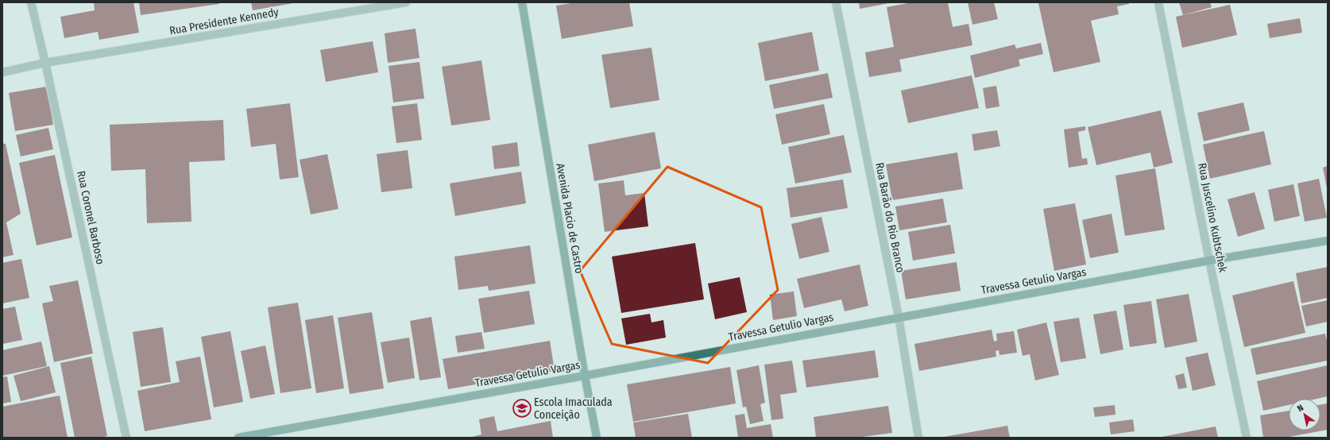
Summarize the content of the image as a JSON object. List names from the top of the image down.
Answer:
{
  "streets": {
    "street": [
      "Rua Presidente Kennedy",
      "Rua Coronel Barboso",
      "Rua Barão do Rio Branco",
      "Rua Juscelino Kubtschek",
      "Avenida Placio de Castro",
      "Travessa Getulio Vargas"
    ]
  },
  "crossings": [
    ["Rua Presidente Kennedy", "Rua Coronel Barboso"],
    ["Rua Barão do Rio Branco", "Travessa Getulio Vargas"],
    ["Rua Juscelino Kubtschek", "Travessa Getulio Vargas"],
    ["Avenida Placio de Castro", "Travessa Getulio Vargas"]
  ],
  "places": {
    "school or university": ["Escola Imaculada Conceição"]
  },
  "north": "top left"
}
